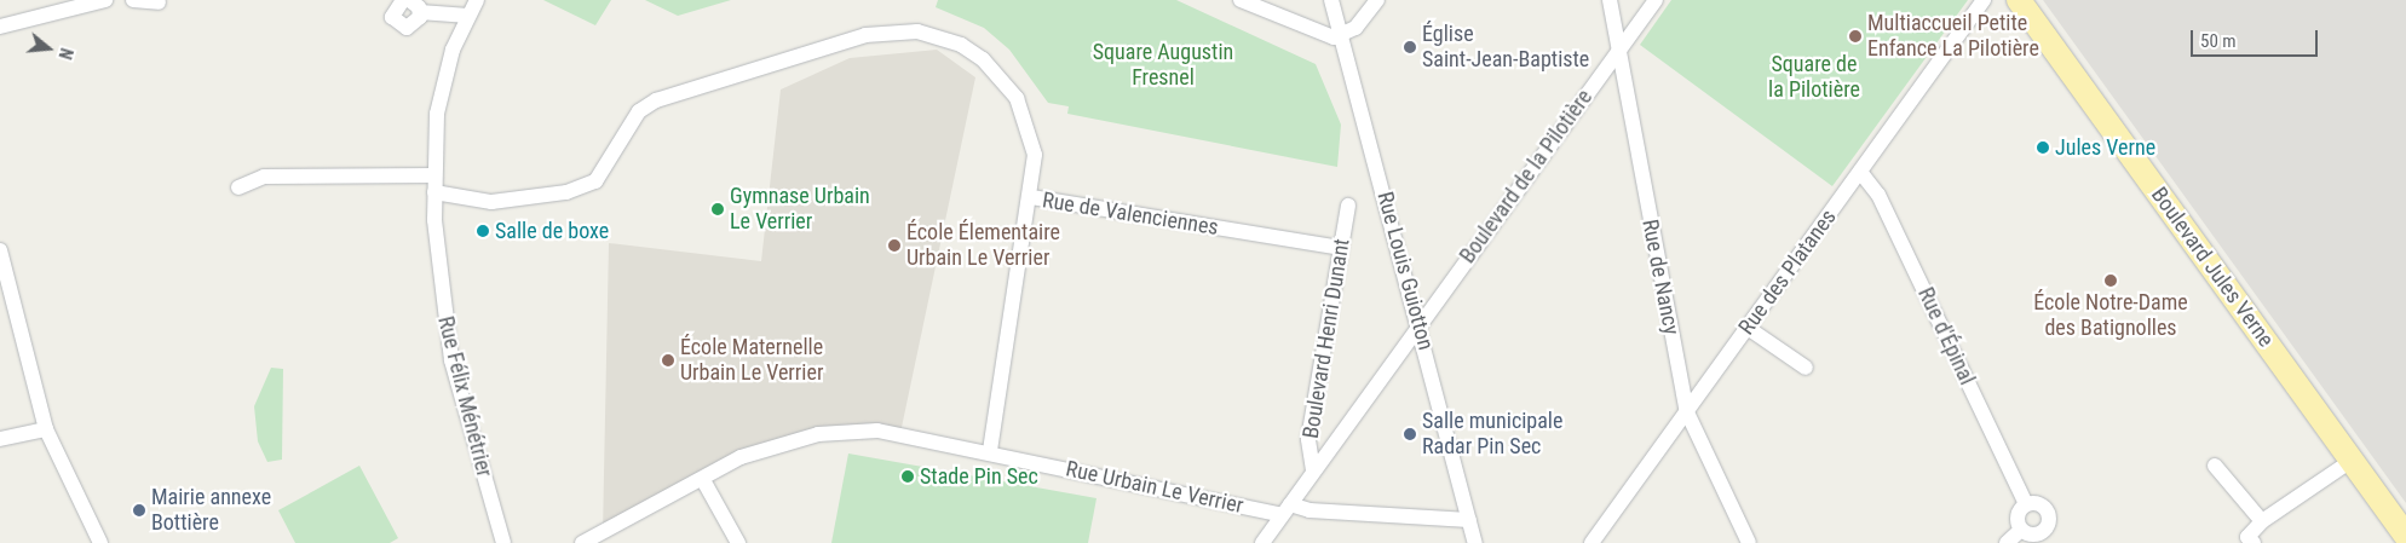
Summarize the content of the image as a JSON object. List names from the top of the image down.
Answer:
{
  "streets": {
    "main road": ["Boulevard Jules Verne"],
    "street": [
      "Boulevard de la Pilotière",
      "Rue de Valenciennes",
      "Rue Louis Guiotton",
      "Rue des Platanes",
      "Rue de Nancy",
      "Rue d'Épinal",
      "Boulevard Henri Dunant",
      "Rue Félix Ménétrier",
      "Rue Urbain Le Verrier"
    ]
  },
  "crossings": [
    ["Boulevard de la Pilotière", "Rue Louis Guiotton"],
    ["Boulevard de la Pilotière", "Rue de Nancy"],
    ["Boulevard de la Pilotière", "Boulevard Henri Dunant"],
    ["Rue de Valenciennes", "Boulevard Henri Dunant"],
    ["Rue de Valenciennes", "Rue Urbain Le Verrier"],
    ["Rue Louis Guiotton", "Boulevard Henri Dunant"],
    ["Rue Louis Guiotton", "Rue Urbain Le Verrier"],
    ["Rue des Platanes", "Rue de Nancy"],
    ["Rue des Platanes", "Rue d'Épinal"],
    ["Boulevard Henri Dunant", "Rue Urbain Le Verrier"]
  ],
  "parks": ["Square Augustin Fresnel", "Square de la Pilotière"],
  "places": [
    "Multiaccueil Petite Enfance La Pilotière",
    "Église Saint-Jean-Baptiste",
    "Jules Verne",
    "Gymnase Urbain Le Verrier",
    "Salle de boxe",
    "École Élementaire Urbain Le Verrier",
    "École Notre-Dame des Batignolles",
    "École Maternelle Urbain Le Verrier",
    "Salle municipale Radar Pin Sec",
    "Stade Pin Sec",
    "Mairie annexe Bottière"
  ],
  "scale_bar": "50 m",
  "north": "right"
}
